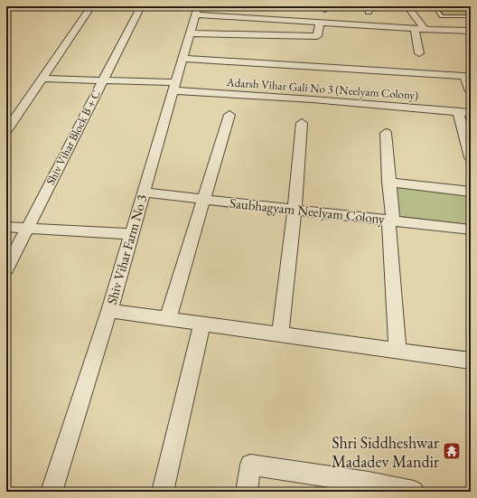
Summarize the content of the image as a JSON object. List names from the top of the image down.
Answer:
{
  "streets": {
    "street": [
      "Adarsh Vihar Gali No 3 (Neelyam Colony)",
      "Shiv Vihar Block B + C",
      "Saubhagyam Neelyam Colony",
      "Shiv Vihar Farm No 3"
    ]
  },
  "crossings": [
    ["Adarsh Vihar Gali No 3 (Neelyam Colony)", "Shiv Vihar Block B + C"],
    ["Adarsh Vihar Gali No 3 (Neelyam Colony)", "Shiv Vihar Farm No 3"],
    ["Saubhagyam Neelyam Colony", "Shiv Vihar Farm No 3"]
  ],
  "places": {
    "temple": ["Shri Siddheshwar Madadev Mandir"]
  }
}
